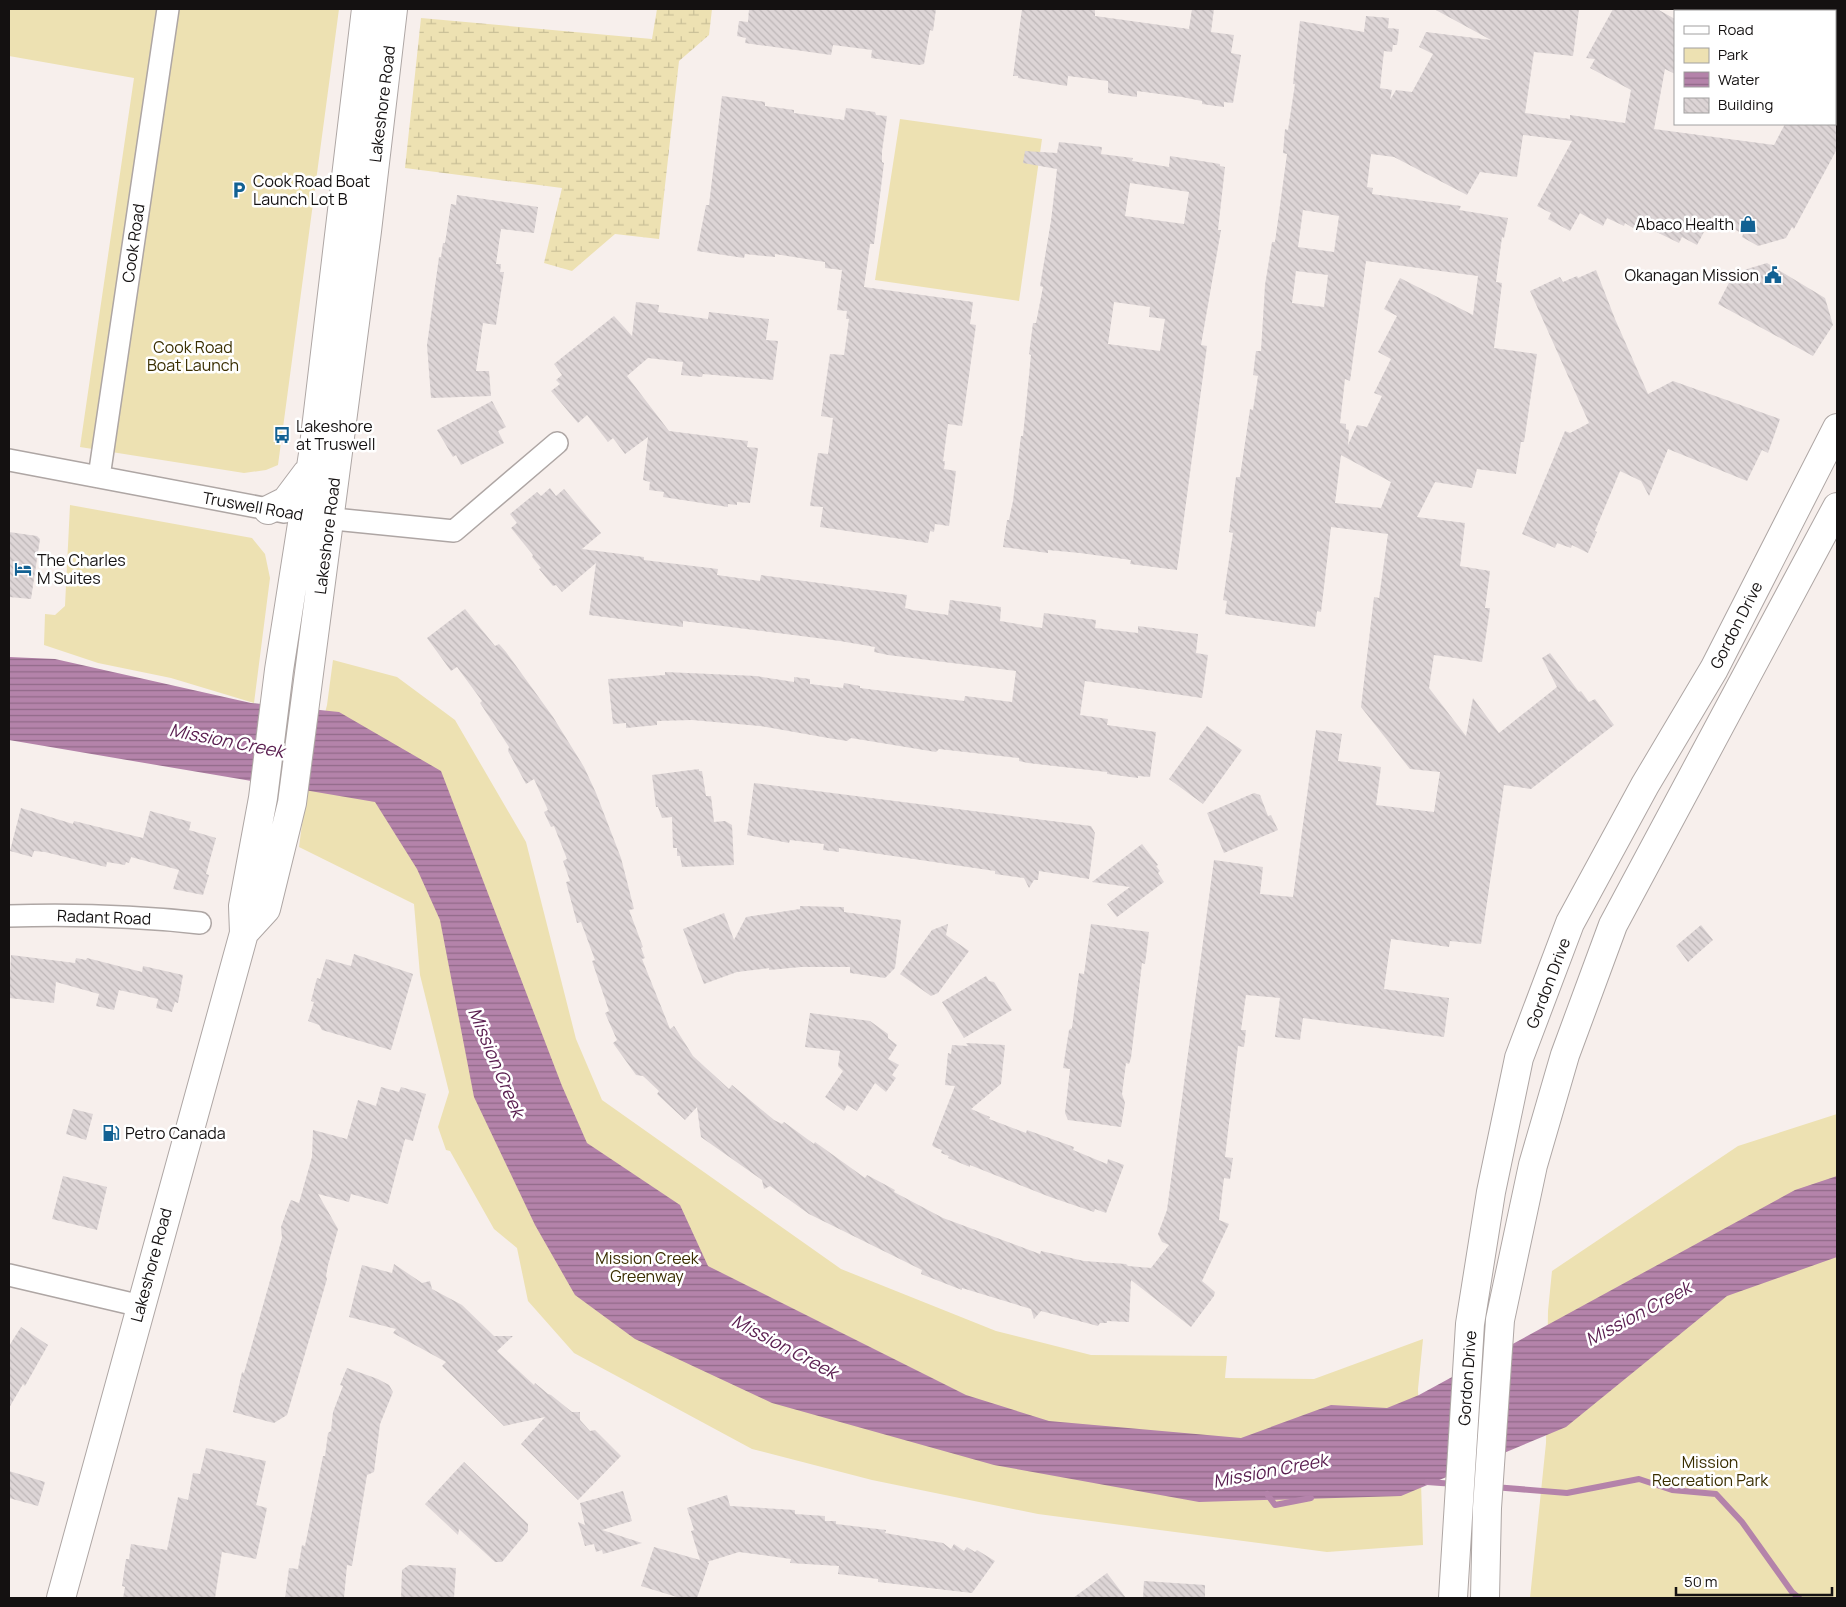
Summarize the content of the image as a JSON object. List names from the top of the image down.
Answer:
{
  "streets": {
    "main road": ["Lakeshore Road", "Gordon Drive"],
    "street": ["Cook Road", "Truswell Road", "Radant Road"]
  },
  "crossings": [
    ["Lakeshore Road", "Truswell Road"],
    ["Cook Road", "Truswell Road"]
  ],
  "water": ["Mission Creek"],
  "parks": ["Cook Road Boat Launch", "Mission Creek Greenway", "Mission Recreation Park"],
  "places": {
    "parking": ["Cook Road Boat Launch Lot B"],
    "shop": ["Abaco Health"],
    "public building": ["Okanagan Mission"],
    "bus stop": ["Lakeshore at Truswell"],
    "hotel": ["The Charles M Suites"],
    "fuel station": ["Petro Canada"]
  },
  "legend": [
    "Road",
    "Park",
    "Water",
    "Building"
  ],
  "scale_bar": "50 m"
}
